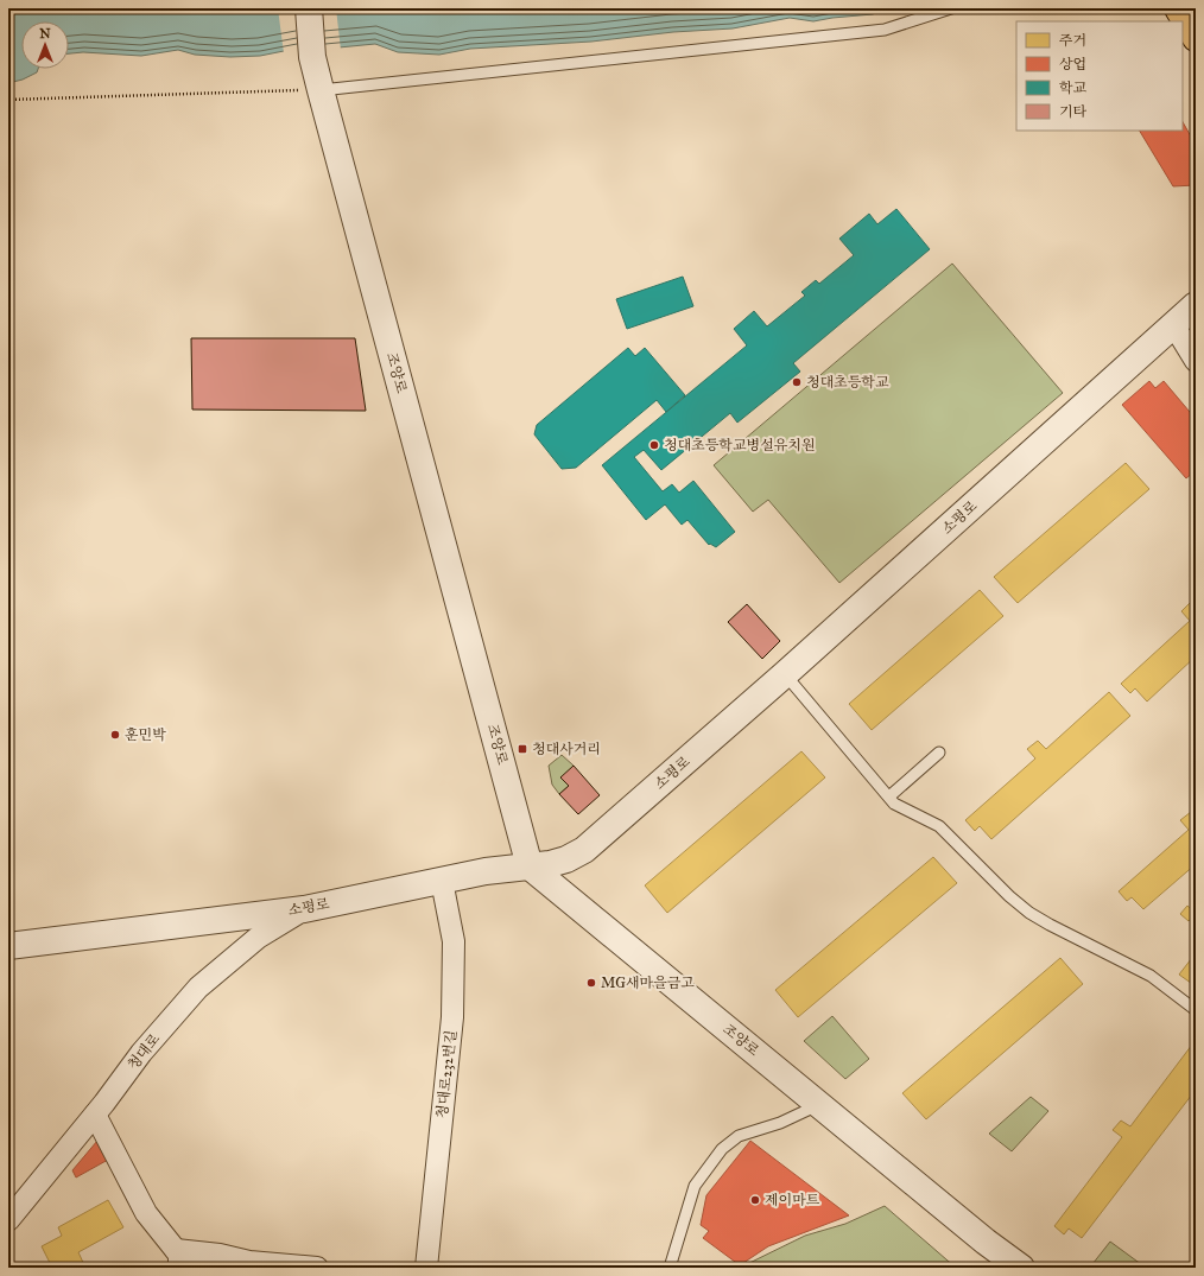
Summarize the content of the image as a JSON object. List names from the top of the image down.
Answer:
{
  "streets": {
    "street": [
      "조양로",
      "소평로",
      "청대로",
      "청대로232번길"
    ]
  },
  "crossings": [
    ["조양로", "소평로"],
    ["소평로", "청대로"],
    ["소평로", "청대로232번길"]
  ],
  "places": {
    "other": [
      "청대초등학교",
      "청대초등학교병설유치원",
      "훈민박",
      "MG새마을금고",
      "제이마트"
    ],
    "transit": ["청대사거리"]
  },
  "legend": [
    "주거",
    "상업",
    "학교",
    "기타"
  ],
  "north": "top"
}
